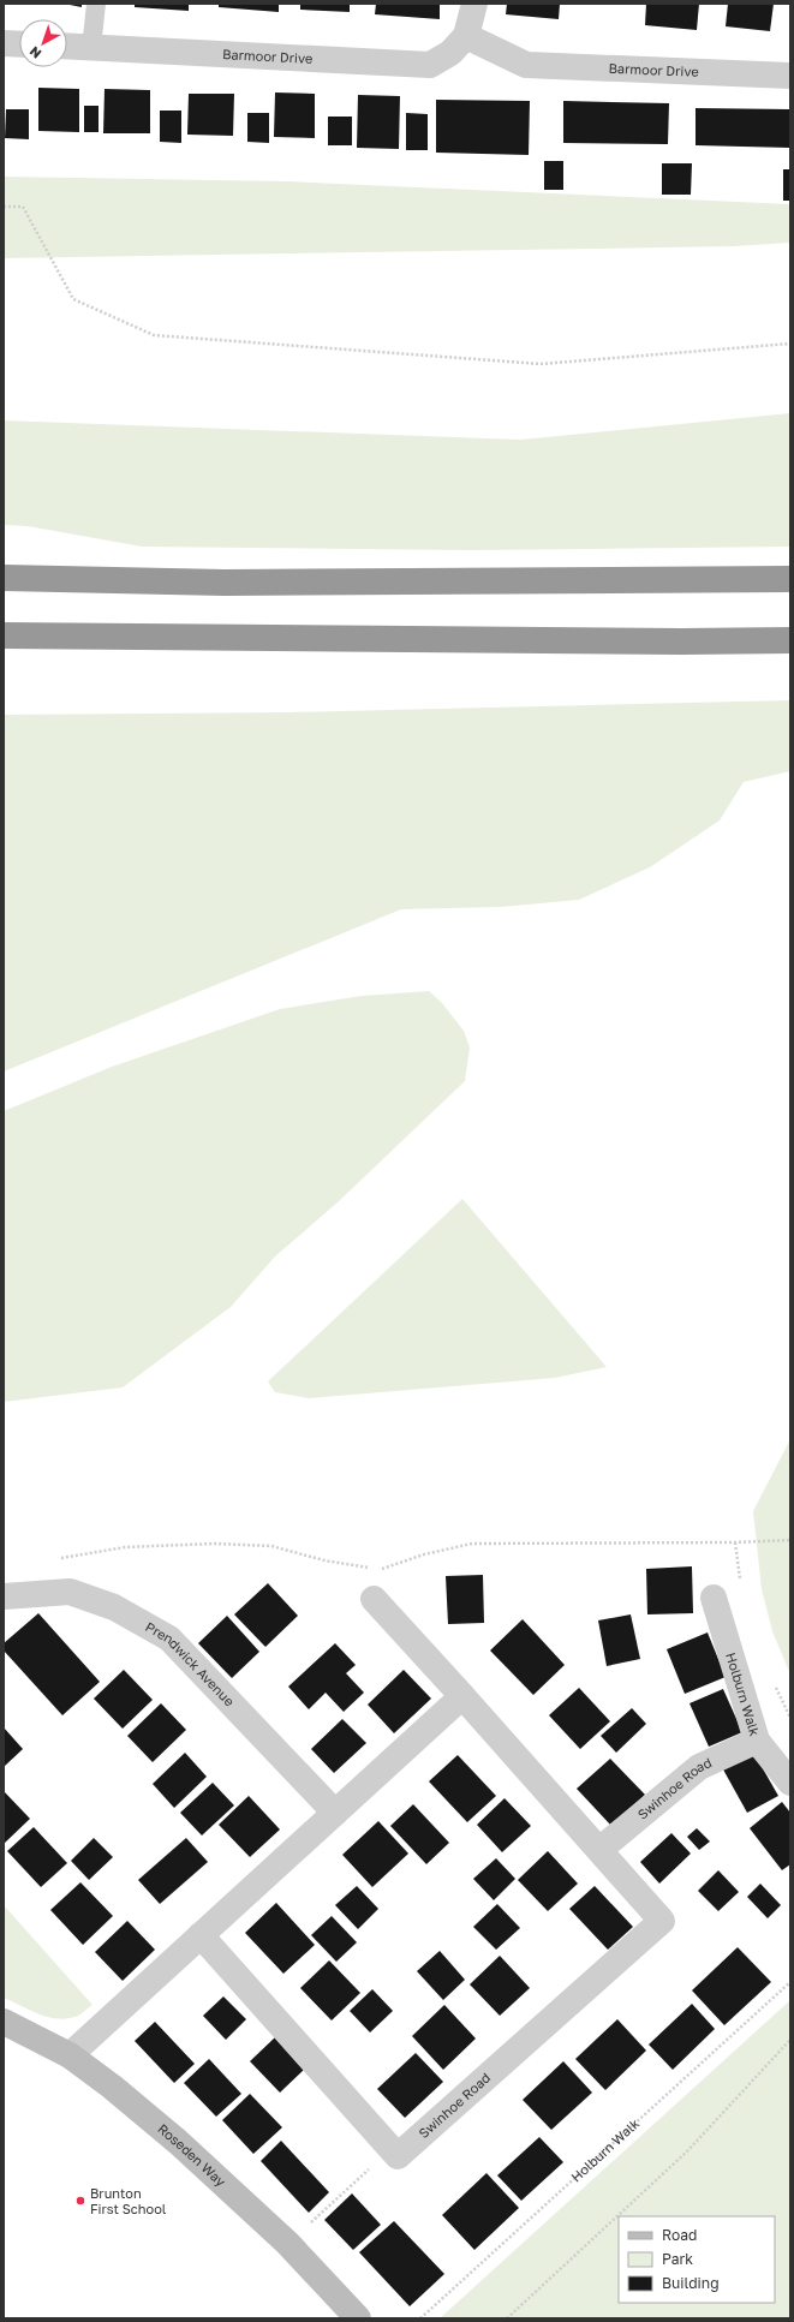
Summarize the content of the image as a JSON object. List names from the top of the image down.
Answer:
{
  "streets": {
    "street": [
      "Barmoor Drive",
      "Prendwick Avenue",
      "Holburn Walk",
      "Swinhoe Road",
      "Roseden Way"
    ]
  },
  "crossings": [
    ["Holburn Walk", "Swinhoe Road"]
  ],
  "places": ["Brunton First School"],
  "legend": ["Road", "Park", "Building"],
  "north": "bottom left"
}
